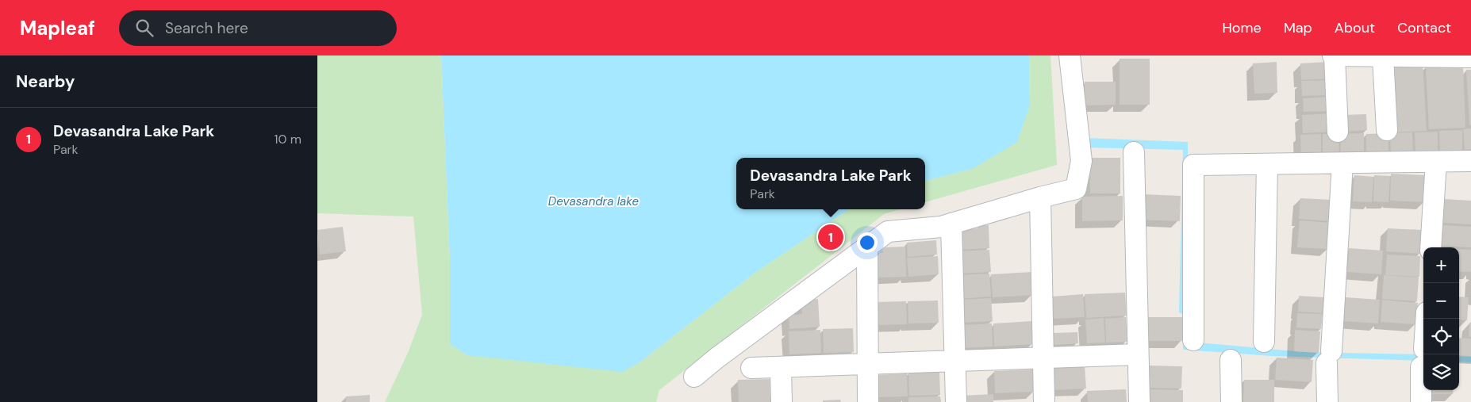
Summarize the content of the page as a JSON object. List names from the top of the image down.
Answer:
{
  "water": ["Devasandra lake"],
  "page": {
    "header": "Mapleaf",
    "search": "Search here",
    "nav": [
      "Home",
      "Map",
      "About",
      "Contact"
    ],
    "heading": "Nearby",
    "list": [
      {
        "mark": "1",
        "name": "Devasandra Lake Park",
        "note": "Park",
        "value": "10 m"
      }
    ],
    "popup": ["Devasandra Lake Park", "Park"],
    "pins": "1",
    "map_buttons": ["+", "−"]
  }
}
